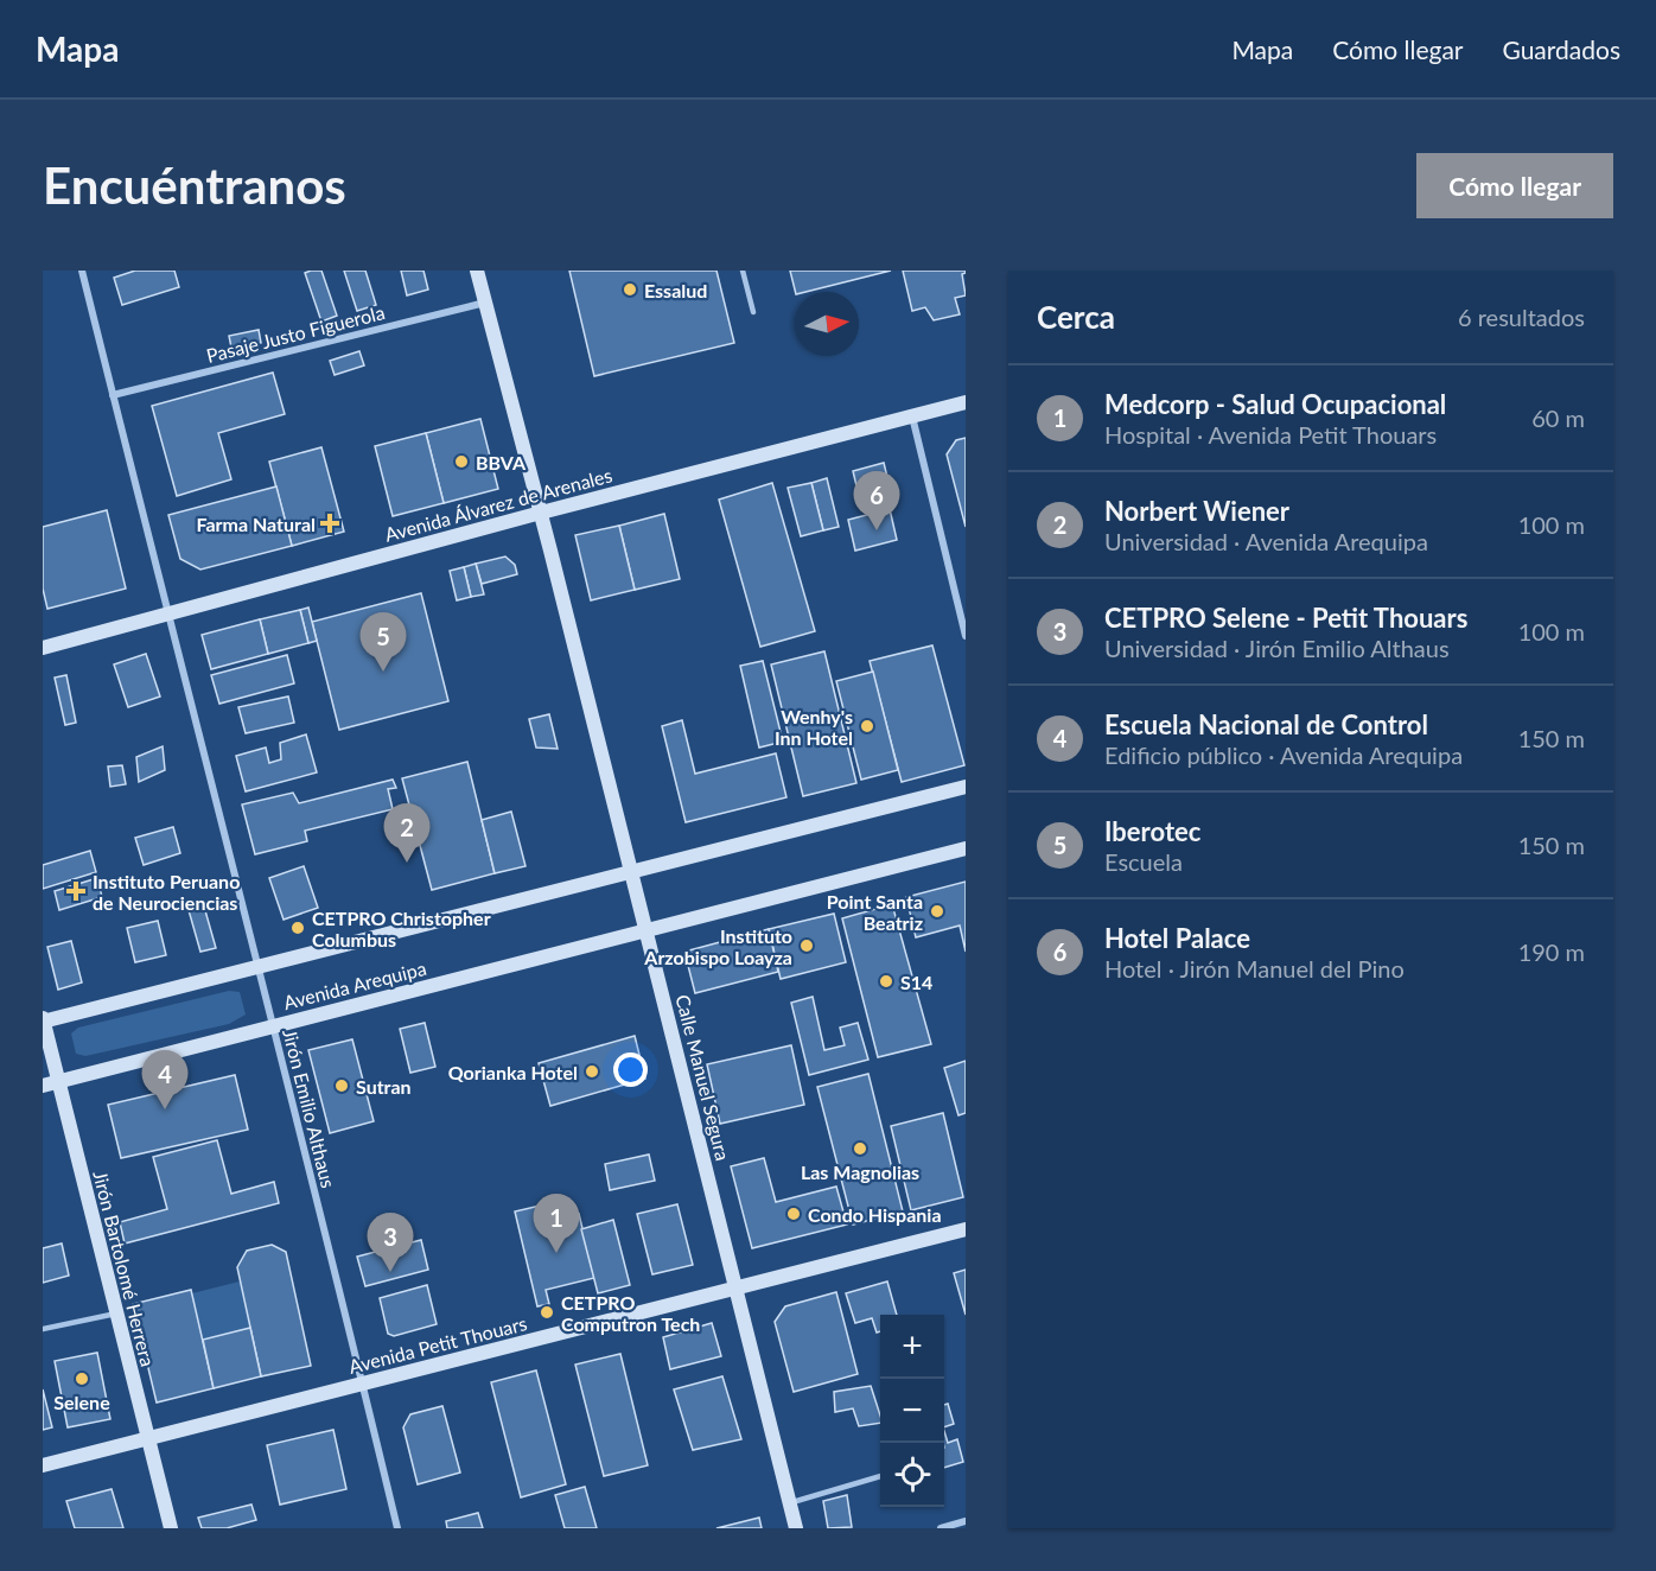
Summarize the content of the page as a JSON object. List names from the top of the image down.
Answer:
{
  "streets": {
    "main road": [
      "Avenida Álvarez de Arenales",
      "Avenida Arequipa",
      "Calle Manuel Segura",
      "Jirón Bartolomé Herrera",
      "Avenida Petit Thouars"
    ],
    "street": ["Pasaje Justo Figuerola", "Jirón Emilio Althaus"]
  },
  "crossings": [
    ["Pasaje Justo Figuerola", "Calle Manuel Segura"],
    ["Pasaje Justo Figuerola", "Jirón Emilio Althaus"],
    ["Avenida Álvarez de Arenales", "Calle Manuel Segura"],
    ["Avenida Álvarez de Arenales", "Jirón Emilio Althaus"],
    ["Avenida Arequipa", "Calle Manuel Segura"],
    ["Avenida Arequipa", "Jirón Emilio Althaus"],
    ["Avenida Arequipa", "Jirón Bartolomé Herrera"],
    ["Calle Manuel Segura", "Avenida Petit Thouars"],
    ["Jirón Emilio Althaus", "Avenida Petit Thouars"],
    ["Jirón Bartolomé Herrera", "Avenida Petit Thouars"]
  ],
  "places": {
    "other": [
      "Essalud",
      "BBVA",
      "Wenhy's Inn Hotel",
      "Point Santa Beatriz",
      "CETPRO Christopher Columbus",
      "Instituto Arzobispo Loayza",
      "S14",
      "Qorianka Hotel",
      "Sutran",
      "Las Magnolias",
      "Condo Hispania",
      "CETPRO Computron Tech",
      "Selene"
    ],
    "health": ["Farma Natural", "Instituto Peruano de Neurociencias"]
  },
  "north": "right",
  "page": {
    "header": "Mapa",
    "nav": ["Mapa", "Cómo llegar", "Guardados"],
    "buttons": "Cómo llegar",
    "title": "Encuéntranos",
    "heading": ["Cerca", "6 resultados"],
    "list": [
      {
        "mark": "1",
        "name": "Medcorp - Salud Ocupacional",
        "note": "Hospital · Avenida Petit Thouars",
        "value": "60 m"
      },
      {
        "mark": "2",
        "name": "Norbert Wiener",
        "note": "Universidad · Avenida Arequipa",
        "value": "100 m"
      },
      {
        "mark": "3",
        "name": "CETPRO Selene - Petit Thouars",
        "note": "Universidad · Jirón Emilio Althaus",
        "value": "100 m"
      },
      {
        "mark": "4",
        "name": "Escuela Nacional de Control",
        "note": "Edificio público · Avenida Arequipa",
        "value": "150 m"
      },
      {
        "mark": "5",
        "name": "Iberotec",
        "note": "Escuela",
        "value": "150 m"
      },
      {
        "mark": "6",
        "name": "Hotel Palace",
        "note": "Hotel · Jirón Manuel del Pino",
        "value": "190 m"
      }
    ],
    "pins": [
      "6",
      "5",
      "2",
      "4",
      "1",
      "3"
    ],
    "map_buttons": ["+", "−"]
  }
}
